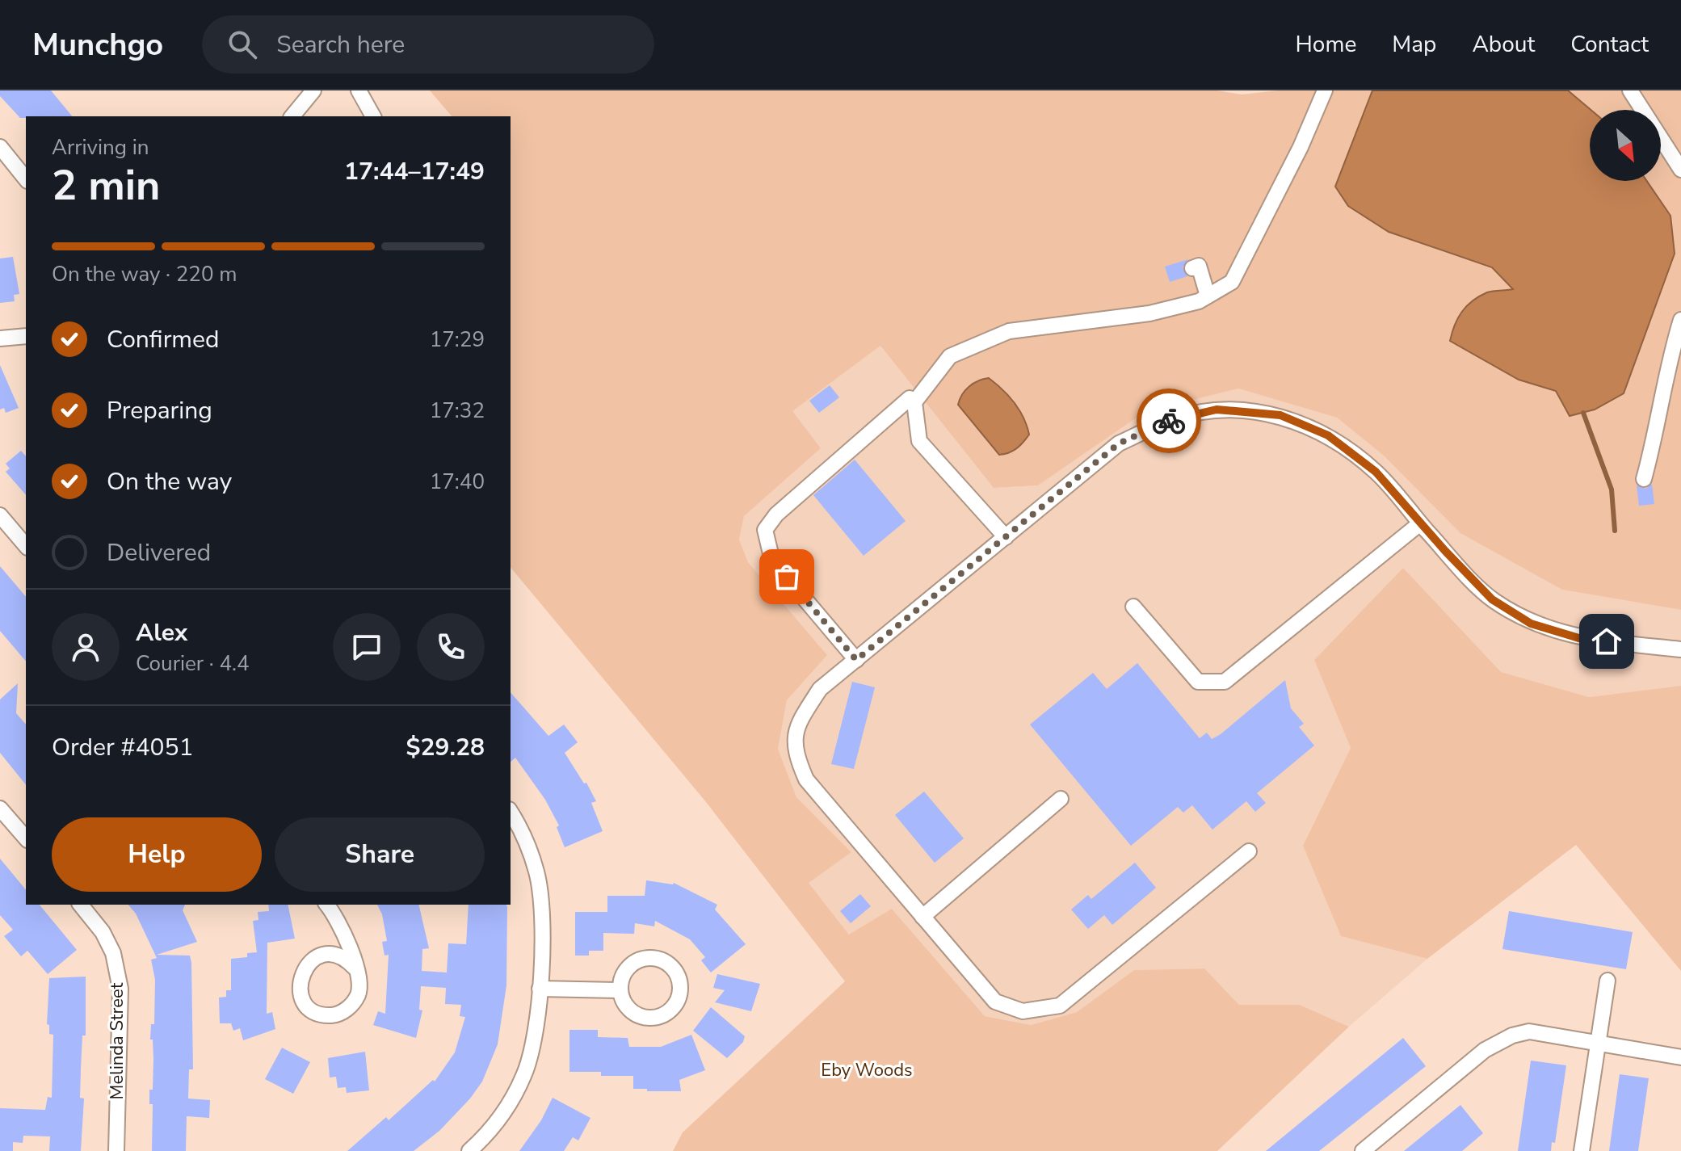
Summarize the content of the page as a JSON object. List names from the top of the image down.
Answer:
{
  "streets": {
    "street": ["Melinda Street"]
  },
  "parks": ["Eby Woods"],
  "north": "bottom right",
  "page": {
    "header": "Munchgo",
    "search": "Search here",
    "nav": [
      "Home",
      "Map",
      "About",
      "Contact"
    ],
    "heading": ["2 min", "Arriving in", "17:44–17:49"],
    "panel": [
      "Alex",
      "Courier · 4.4",
      "Order #4051",
      "$29.28"
    ],
    "bar": "On the way · 220 m",
    "list": [
      ["Confirmed", "17:29"],
      ["Preparing", "17:32"],
      ["On the way", "17:40"],
      "Delivered"
    ],
    "buttons": ["Help", "Share"]
  }
}
